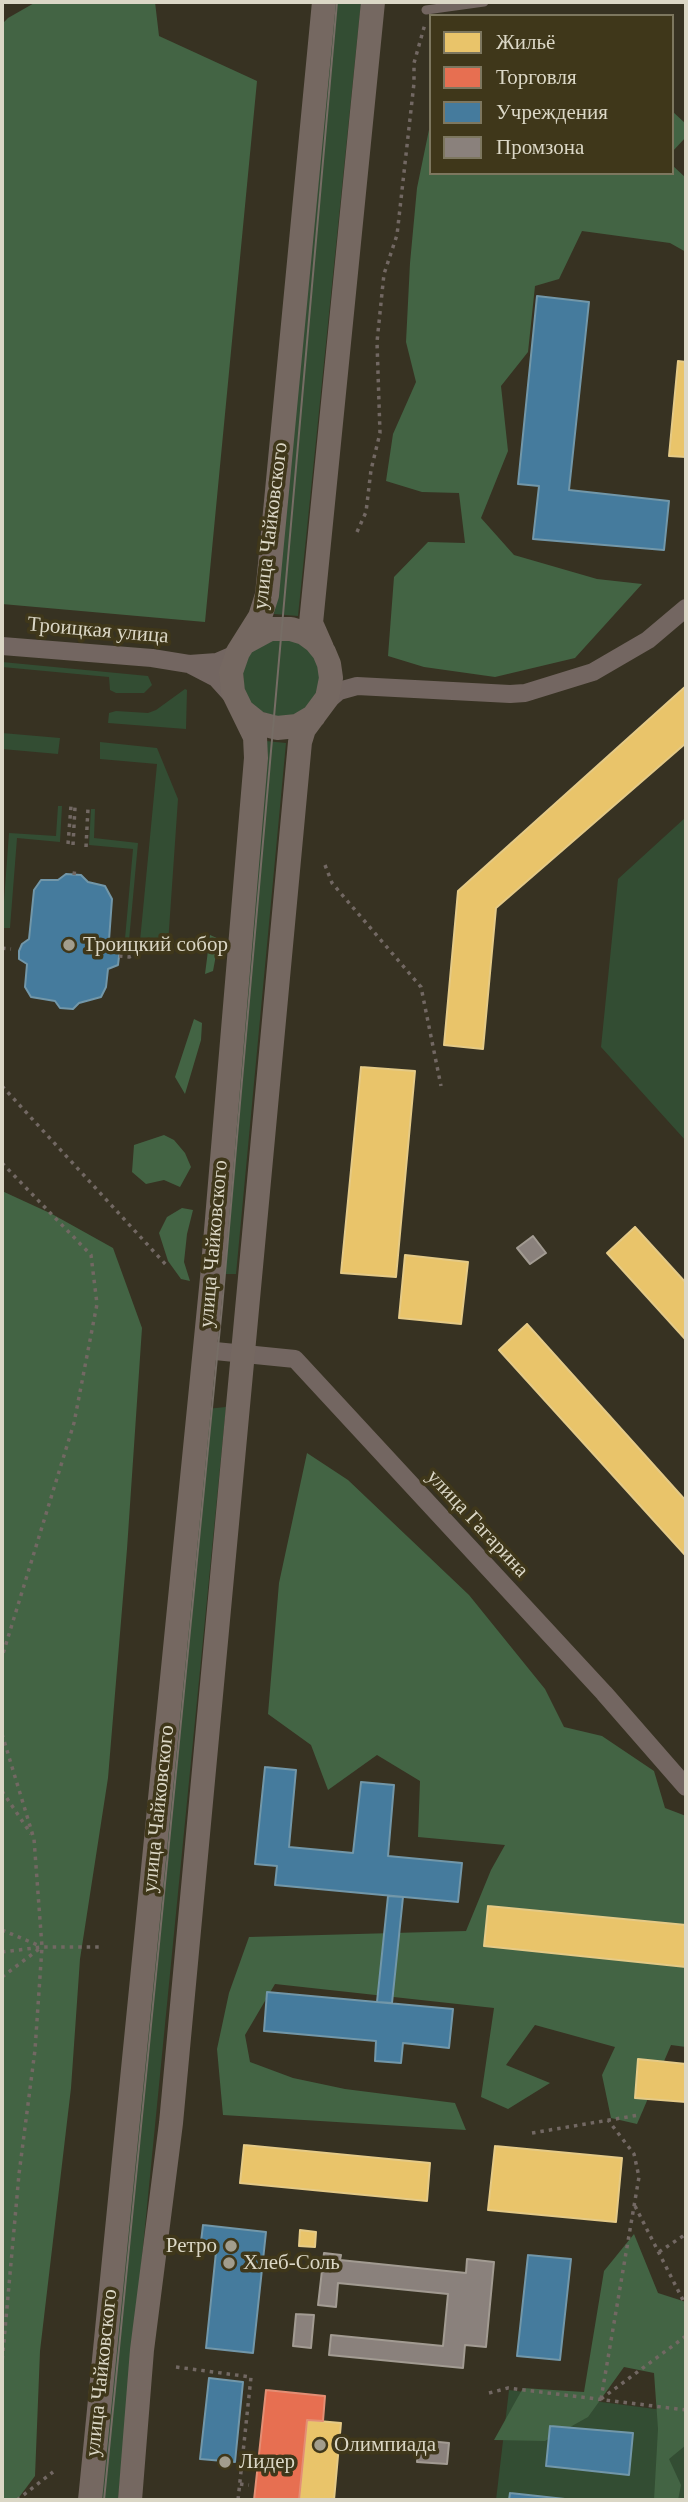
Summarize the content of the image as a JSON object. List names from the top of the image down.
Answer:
{
  "streets": {
    "main road": ["улица Чайковского"],
    "street": ["Троицкая улица", "улица Гагарина"]
  },
  "crossings": [
    ["улица Чайковского", "улица Гагарина"]
  ],
  "places": [
    "Троицкий собор",
    "Ретро",
    "Хлеб-Соль",
    "Олимпиада",
    "Лидер"
  ],
  "legend": [
    "Жильё",
    "Торговля",
    "Учреждения",
    "Промзона"
  ]
}
